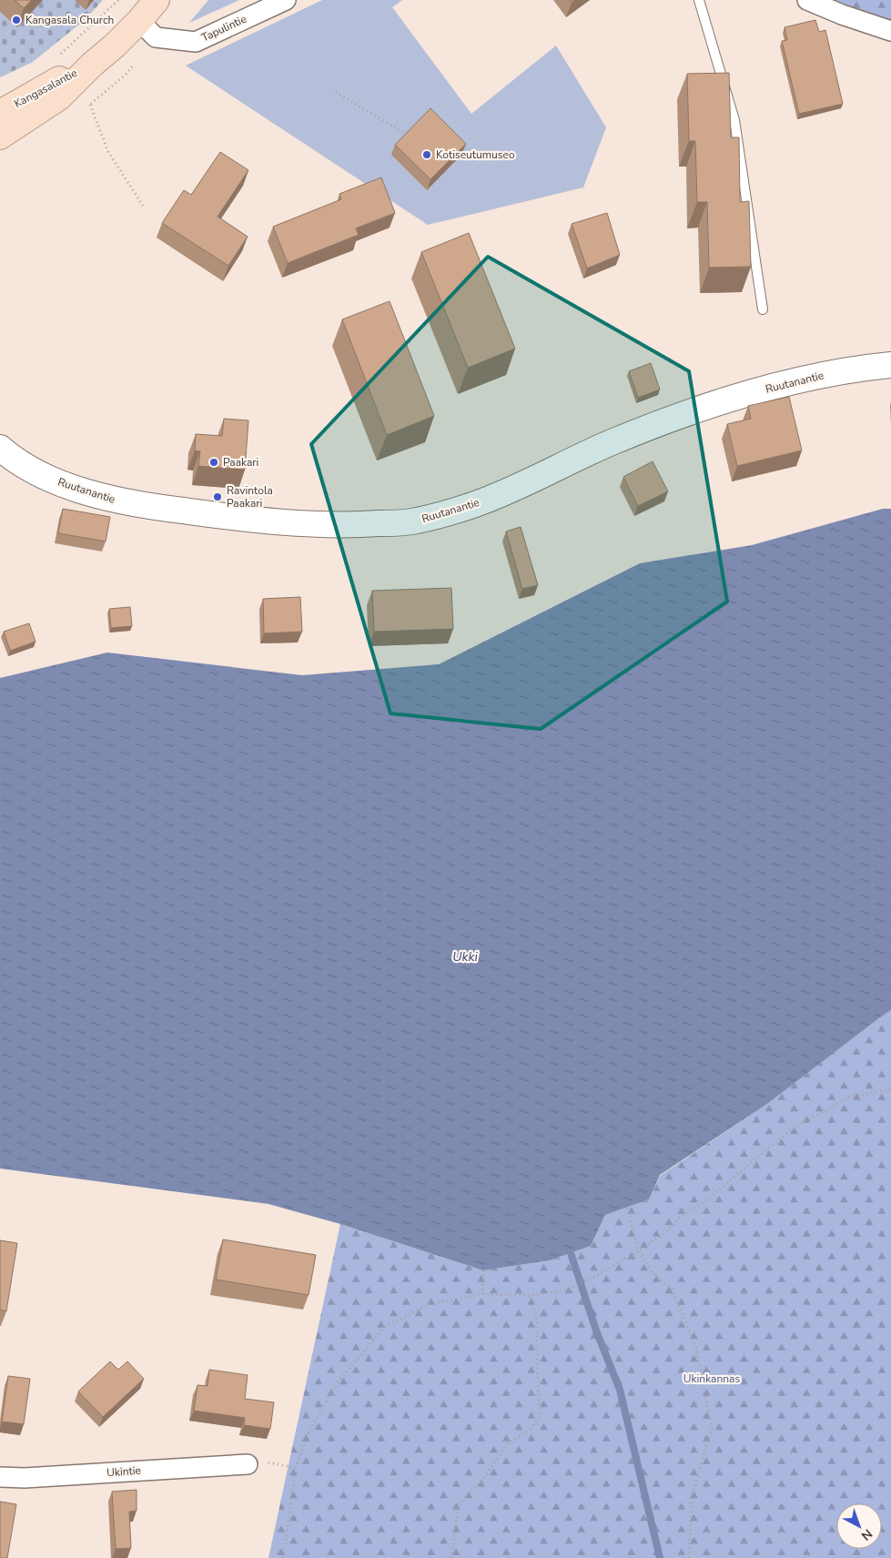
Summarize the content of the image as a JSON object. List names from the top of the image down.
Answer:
{
  "streets": {
    "main road": ["Kangasalantie", "Ruutanantie"],
    "street": ["Tapulintie", "Ukintie"]
  },
  "crossings": [
    ["Tapulintie", "Kangasalantie"]
  ],
  "water": ["Ukki"],
  "parks": ["Ukinkannas"],
  "places": [
    "Kangasala Church",
    "Kotiseutumuseo",
    "Paakari",
    "Ravintola Paakari"
  ],
  "north": "bottom right"
}
